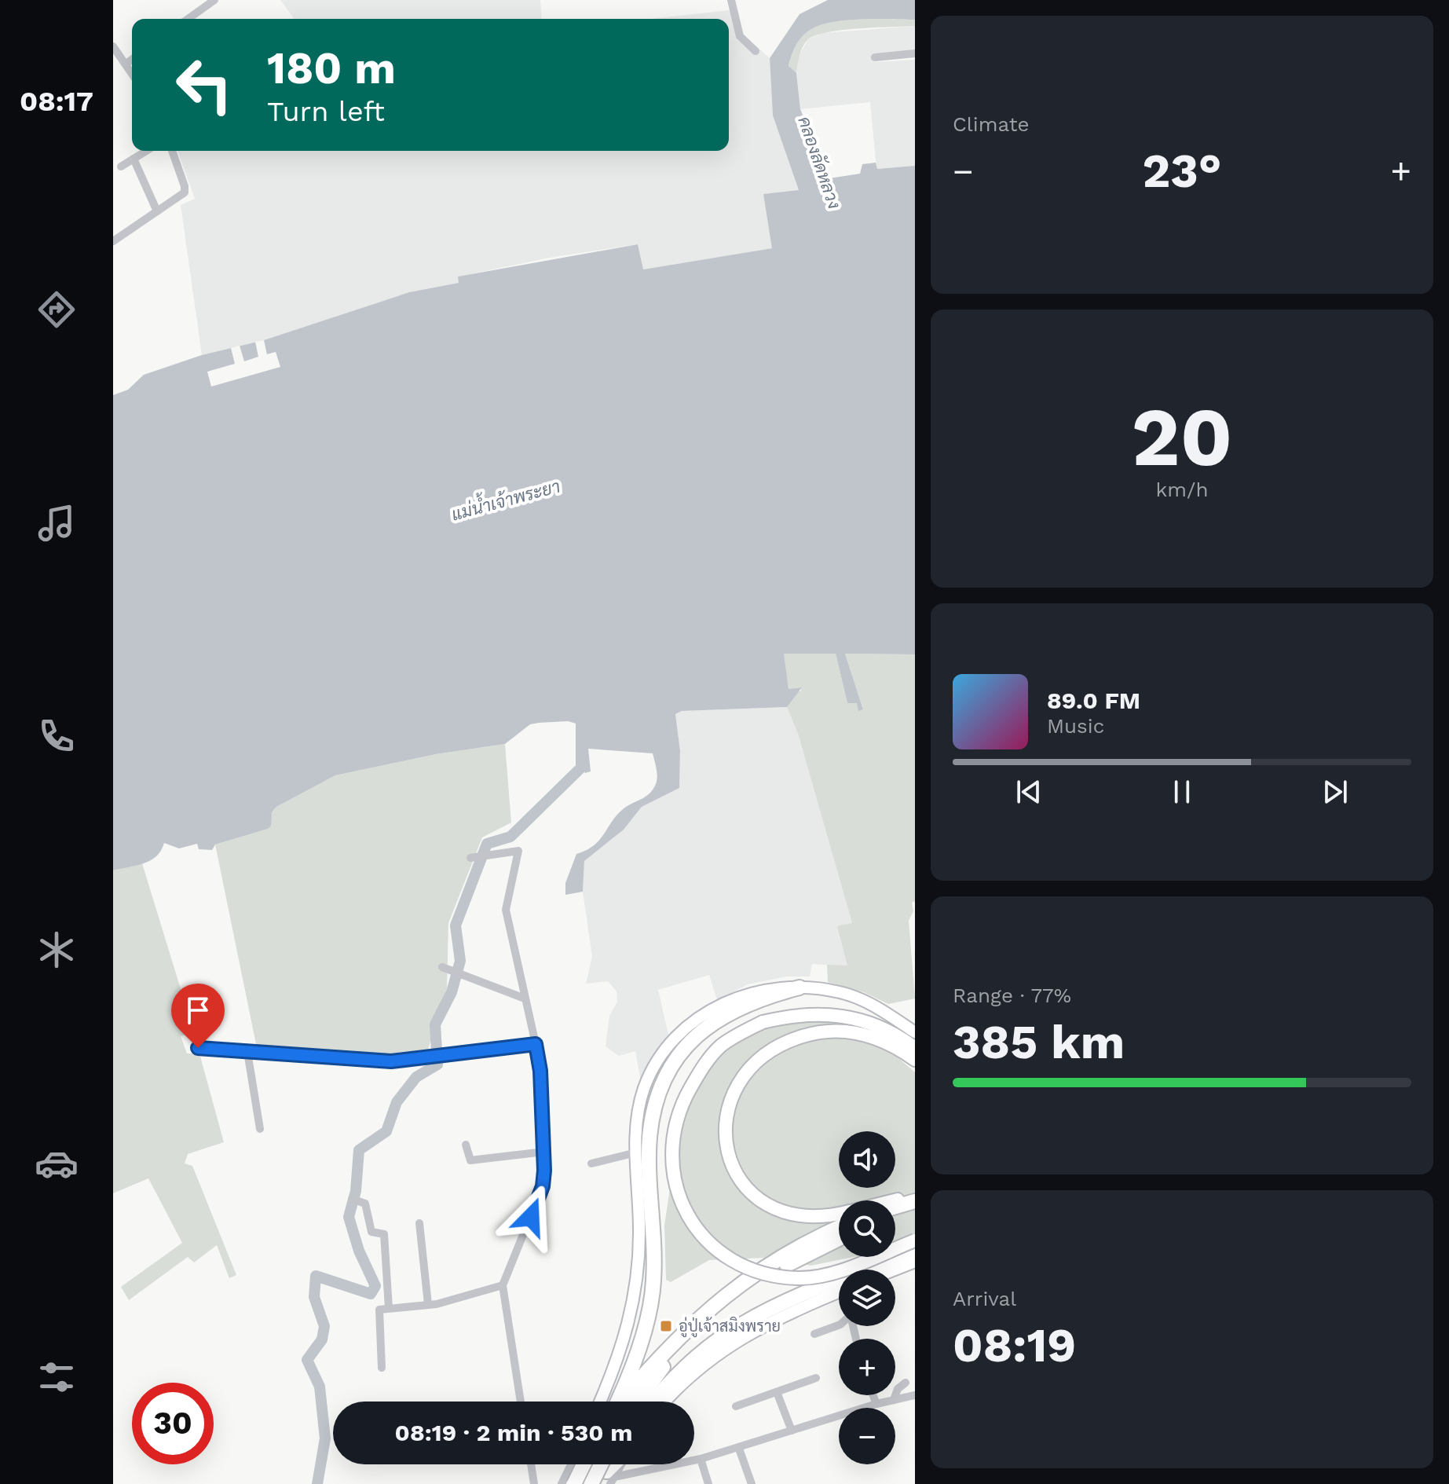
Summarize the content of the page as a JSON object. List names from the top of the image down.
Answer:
{
  "water": ["คลองลัดหลวง", "แม่น้ำเจ้าพระยา"],
  "places": {
    "transit": ["อู่ปู่เจ้าสมิงพราย"]
  },
  "page": {
    "tabs": "08:17",
    "tile": [
      "Climate",
      ["20", "km/h"],
      ["Range · 77%", "385 km"],
      ["Arrival", "08:19"]
    ],
    "turn": ["180 m", "Turn left"],
    "heat": ["−", "23°", "+"],
    "song": ["89.0 FM", "Music"],
    "map_buttons": ["+", "−"],
    "limit": "30",
    "trip": "08:19 · 2 min · 530 m"
  }
}
